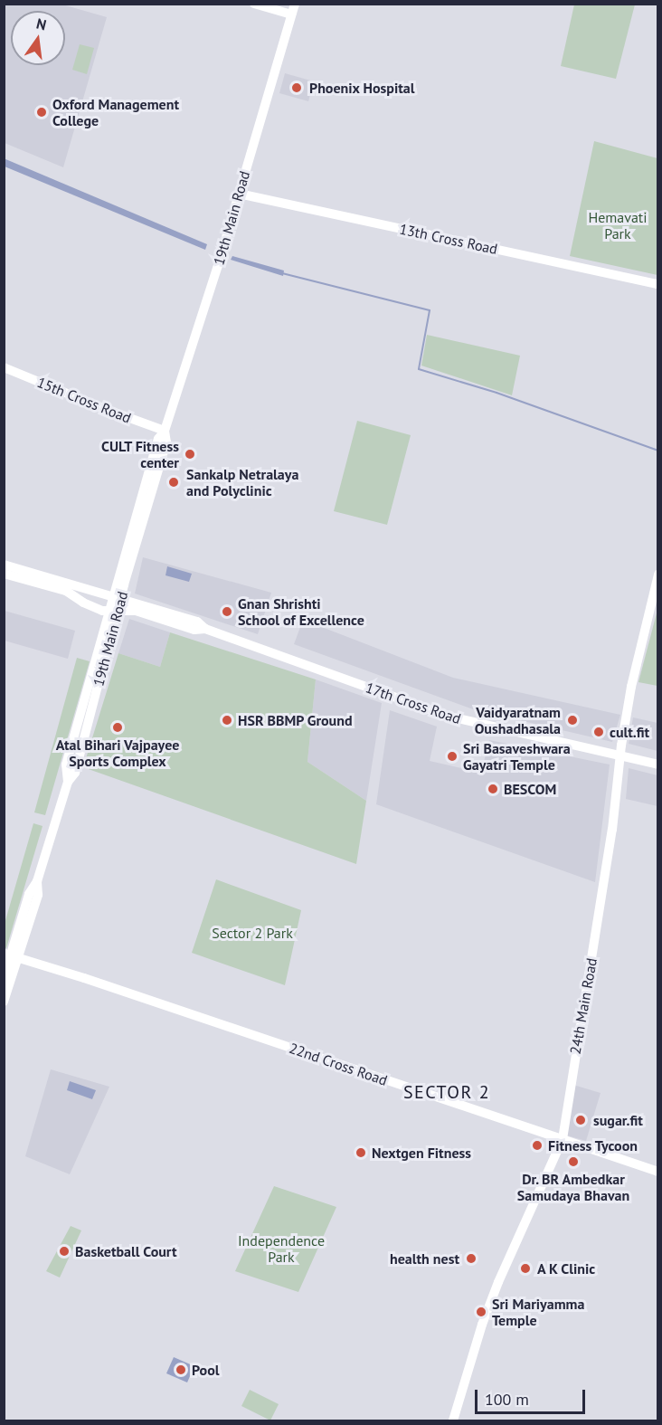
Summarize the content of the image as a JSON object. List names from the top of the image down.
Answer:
{
  "streets": {
    "street": [
      "19th Main Road",
      "13th Cross Road",
      "15th Cross Road",
      "17th Cross Road",
      "24th Main Road",
      "22nd Cross Road"
    ]
  },
  "crossings": [
    ["19th Main Road", "13th Cross Road"],
    ["19th Main Road", "15th Cross Road"],
    ["19th Main Road", "17th Cross Road"],
    ["19th Main Road", "22nd Cross Road"],
    ["17th Cross Road", "24th Main Road"],
    ["24th Main Road", "22nd Cross Road"]
  ],
  "districts": ["SECTOR 2"],
  "parks": ["Hemavati Park", "Sector 2 Park", "Independence Park"],
  "places": [
    "Phoenix Hospital",
    "Oxford Management College",
    "CULT Fitness center",
    "Sankalp Netralaya and Polyclinic",
    "Gnan Shrishti School of Excellence",
    "HSR BBMP Ground",
    "Vaidyaratnam Oushadhasala",
    "Atal Bihari Vajpayee Sports Complex",
    "cult.fit",
    "Sri Basaveshwara Gayatri Temple",
    "BESCOM",
    "sugar.fit",
    "Fitness Tycoon",
    "Nextgen Fitness",
    "Dr. BR Ambedkar Samudaya Bhavan",
    "Basketball Court",
    "health nest",
    "A K Clinic",
    "Sri Mariyamma Temple",
    "Pool"
  ],
  "scale_bar": "100 m",
  "north": "top"
}
